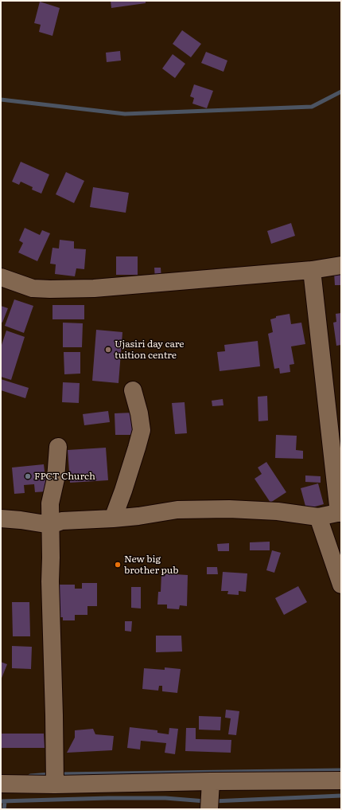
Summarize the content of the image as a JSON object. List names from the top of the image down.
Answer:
{
  "places": ["Ujasiri day care tuition centre", "FPCT Church", "New big brother pub"]
}
